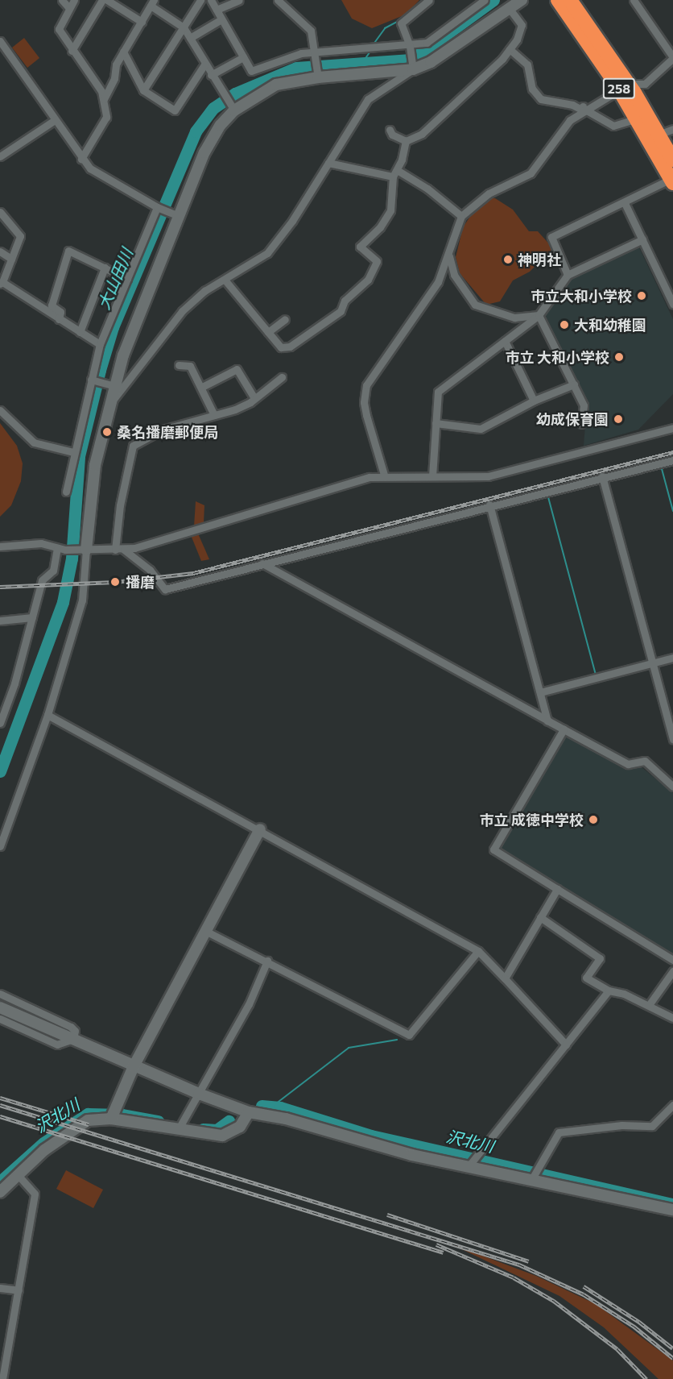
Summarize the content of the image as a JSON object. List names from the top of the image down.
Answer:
{
  "streets": {
    "highway": ["258"]
  },
  "water": ["大山田川", "沢北川"],
  "places": [
    "神明社",
    "市立大和小学校",
    "大和幼稚園",
    "市立 大和小学校",
    "幼成保育園",
    "桑名播磨郵便局",
    "播磨",
    "市立 成徳中学校"
  ]
}
